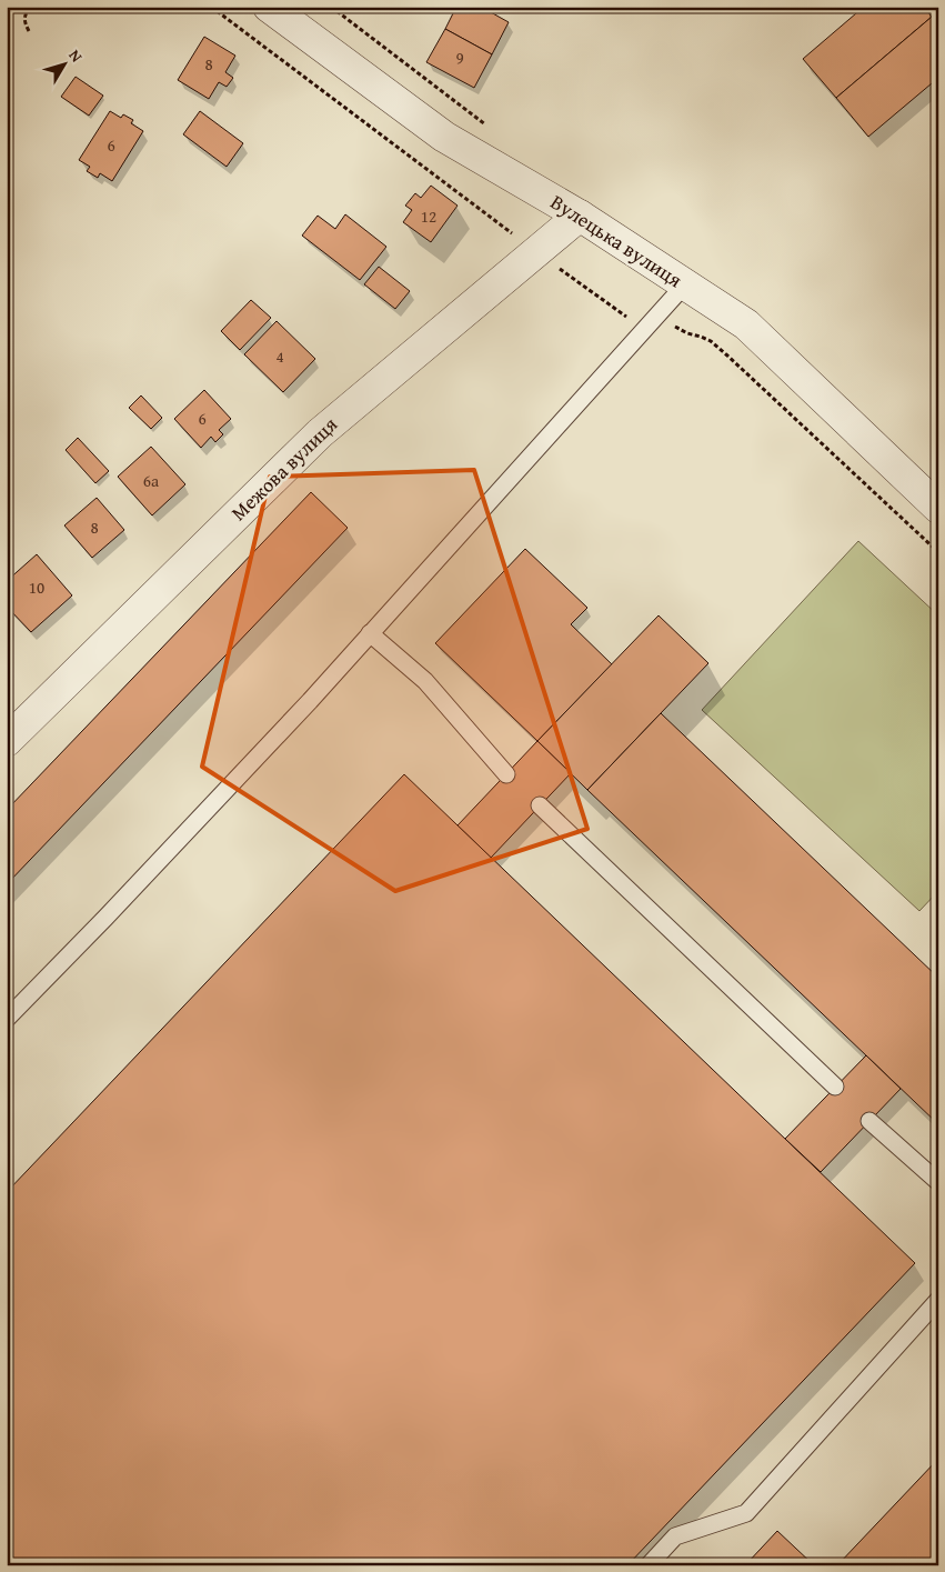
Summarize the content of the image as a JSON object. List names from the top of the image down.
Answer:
{
  "streets": {
    "street": ["Вулецька вулиця", "Межова вулиця"]
  },
  "crossings": [
    ["Вулецька вулиця", "Межова вулиця"]
  ],
  "house_numbers": [
    "9",
    "8",
    "6",
    "12",
    "4",
    "6",
    "6а",
    "8",
    "10"
  ],
  "north": "top right"
}
